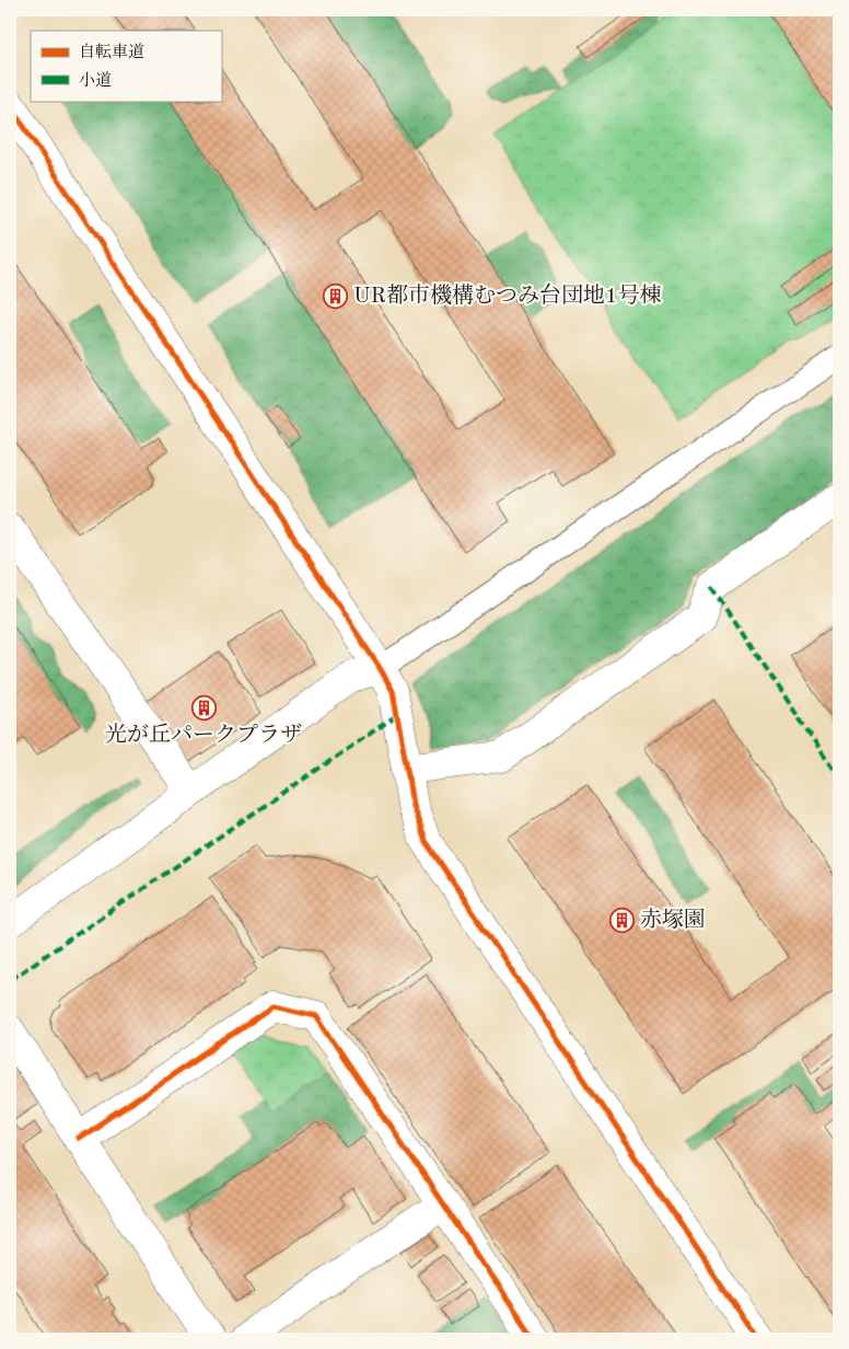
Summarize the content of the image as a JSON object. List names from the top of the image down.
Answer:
{
  "places": {
    "building": ["UR都市機構むつみ台団地1号棟", "光が丘パークプラザ", "赤塚園"]
  },
  "legend": ["自転車道", "小道"]
}
